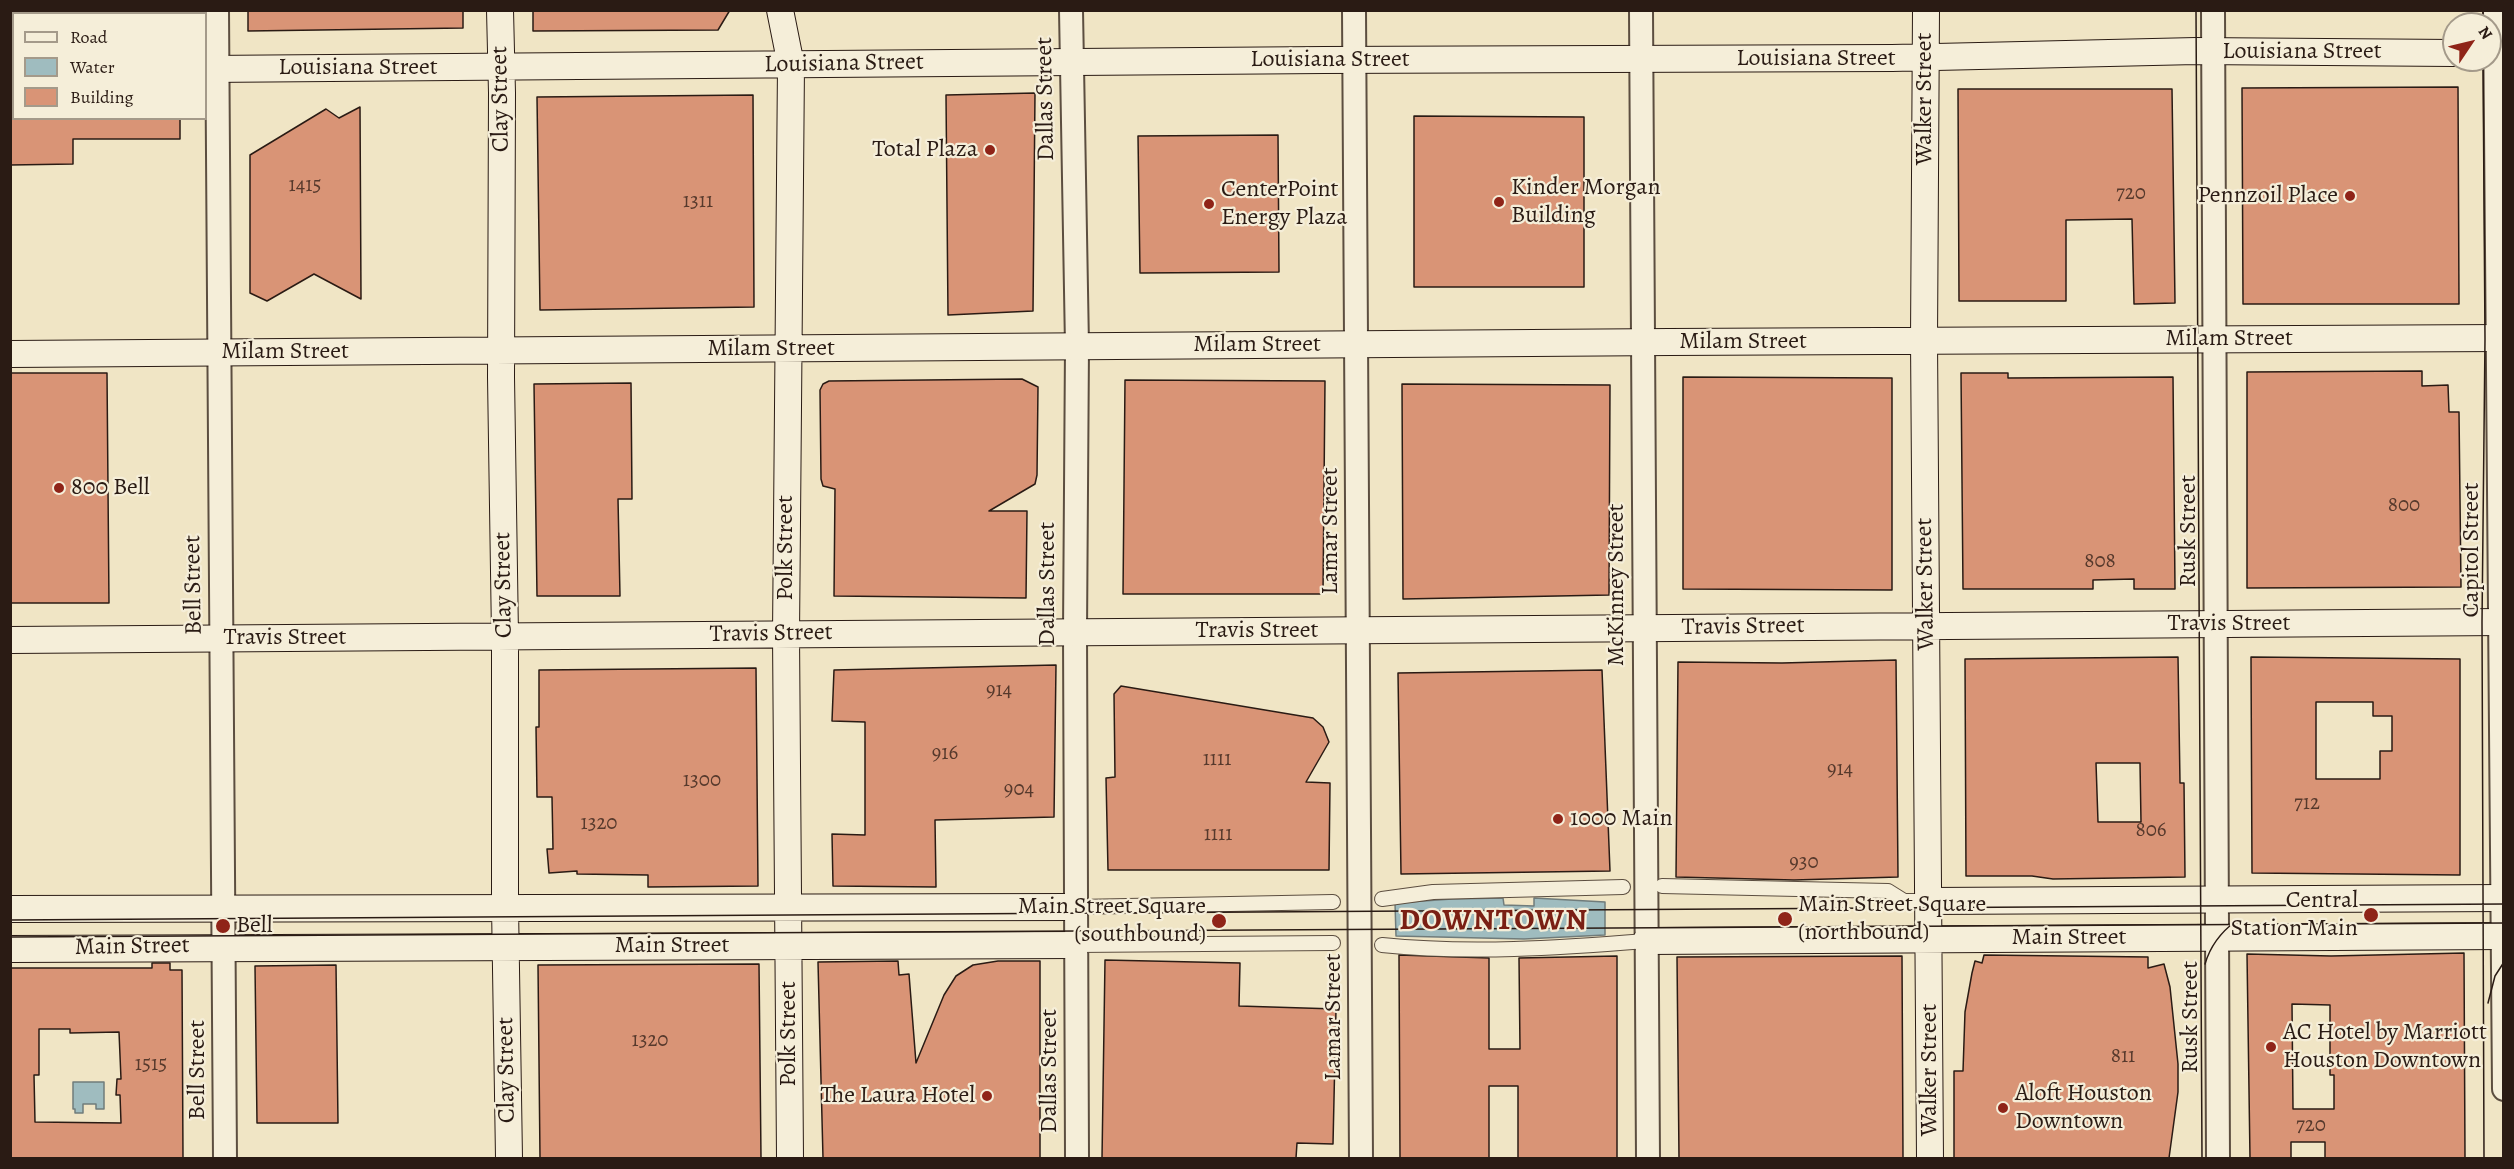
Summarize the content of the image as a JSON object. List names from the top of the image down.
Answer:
{
  "streets": {
    "main road": [
      "Louisiana Street",
      "Clay Street",
      "Walker Street",
      "Milam Street",
      "Polk Street",
      "Travis Street",
      "Main Street"
    ],
    "street": [
      "Dallas Street",
      "Lamar Street",
      "Rusk Street",
      "Capitol Street",
      "Bell Street",
      "McKinney Street"
    ]
  },
  "crossings": [
    ["Louisiana Street", "Clay Street"],
    ["Louisiana Street", "Dallas Street"],
    ["Louisiana Street", "Walker Street"],
    ["Louisiana Street", "Lamar Street"],
    ["Louisiana Street", "Rusk Street"],
    ["Louisiana Street", "Polk Street"],
    ["Louisiana Street", "Bell Street"],
    ["Louisiana Street", "McKinney Street"],
    ["Clay Street", "Milam Street"],
    ["Clay Street", "Travis Street"],
    ["Clay Street", "Main Street"],
    ["Dallas Street", "Milam Street"],
    ["Dallas Street", "Travis Street"],
    ["Dallas Street", "Main Street"],
    ["Walker Street", "Milam Street"],
    ["Walker Street", "Travis Street"],
    ["Walker Street", "Main Street"],
    ["Milam Street", "Lamar Street"],
    ["Milam Street", "Rusk Street"],
    ["Milam Street", "Polk Street"],
    ["Milam Street", "Capitol Street"],
    ["Milam Street", "Bell Street"],
    ["Milam Street", "McKinney Street"],
    ["Lamar Street", "Travis Street"],
    ["Rusk Street", "Travis Street"],
    ["Rusk Street", "Main Street"],
    ["Polk Street", "Travis Street"],
    ["Polk Street", "Main Street"],
    ["Capitol Street", "Travis Street"],
    ["Capitol Street", "Main Street"],
    ["Bell Street", "Travis Street"],
    ["Bell Street", "Main Street"],
    ["McKinney Street", "Travis Street"],
    ["McKinney Street", "Main Street"]
  ],
  "districts": ["DOWNTOWN"],
  "places": [
    "Total Plaza",
    "Pennzoil Place",
    "Kinder Morgan Building",
    "CenterPoint Energy Plaza",
    "800 Bell",
    "1000 Main",
    "Central Station Main",
    "Main Street Square (northbound)",
    "Main Street Square (southbound)",
    "Bell",
    "AC Hotel by Marriott Houston Downtown",
    "The Laura Hotel",
    "Aloft Houston Downtown"
  ],
  "house_numbers": [
    "1415",
    "720",
    "1311",
    "800",
    "808",
    "914",
    "916",
    "1111",
    "914",
    "1300",
    "904",
    "712",
    "1320",
    "806",
    "1111",
    "930",
    "1320",
    "811",
    "1515",
    "720"
  ],
  "legend": ["Road", "Water", "Building"],
  "north": "top right"
}
